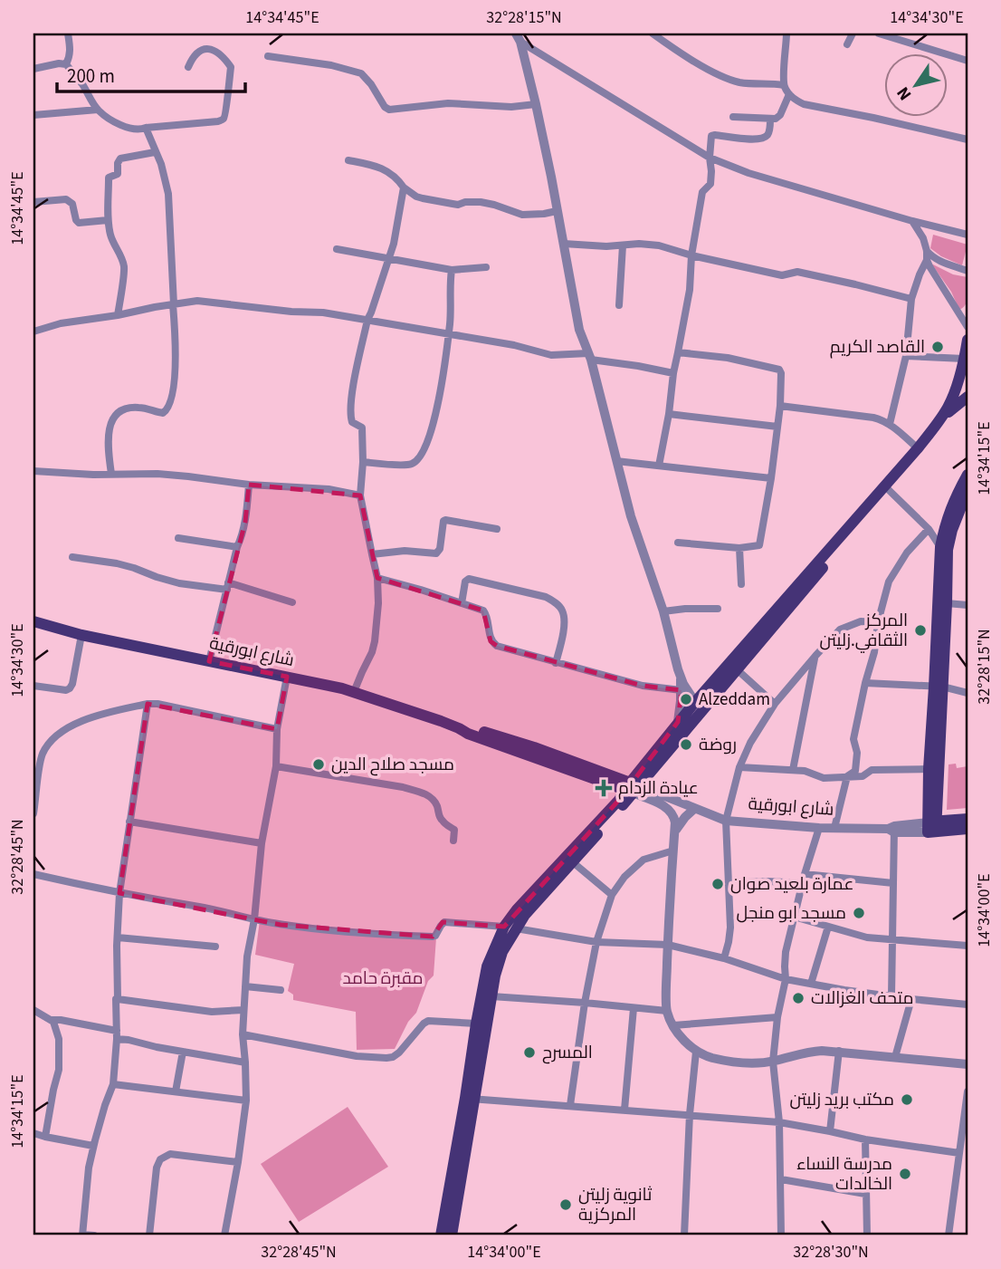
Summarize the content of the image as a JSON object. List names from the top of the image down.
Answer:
{
  "streets": {
    "main road": ["شارع ابورقية"]
  },
  "parks": ["مقبرة حامد"],
  "places": {
    "other": [
      "القاصد الكريم",
      "المركز الثقافي.زليتن",
      "Alzeddam",
      "روضة",
      "مسجد صلاح الدين",
      "عمارة بلعيد صوان",
      "مسجد ابو منجل",
      "متحف الغزالات",
      "المسرح",
      "مكتب بريد زليتن",
      "مدرسة النساء الخالدات",
      "ثانوية زليتن المركزية"
    ],
    "health": ["عيادة الزدام"]
  },
  "scale_bar": "200 m",
  "north": "bottom left",
  "coordinates": [
    "14°34'45\"E",
    "32°28'15\"N",
    "14°34'30\"E",
    "14°34'15\"E",
    "32°28'45\"N",
    "14°34'00\"E",
    "32°28'30\"N"
  ]
}
